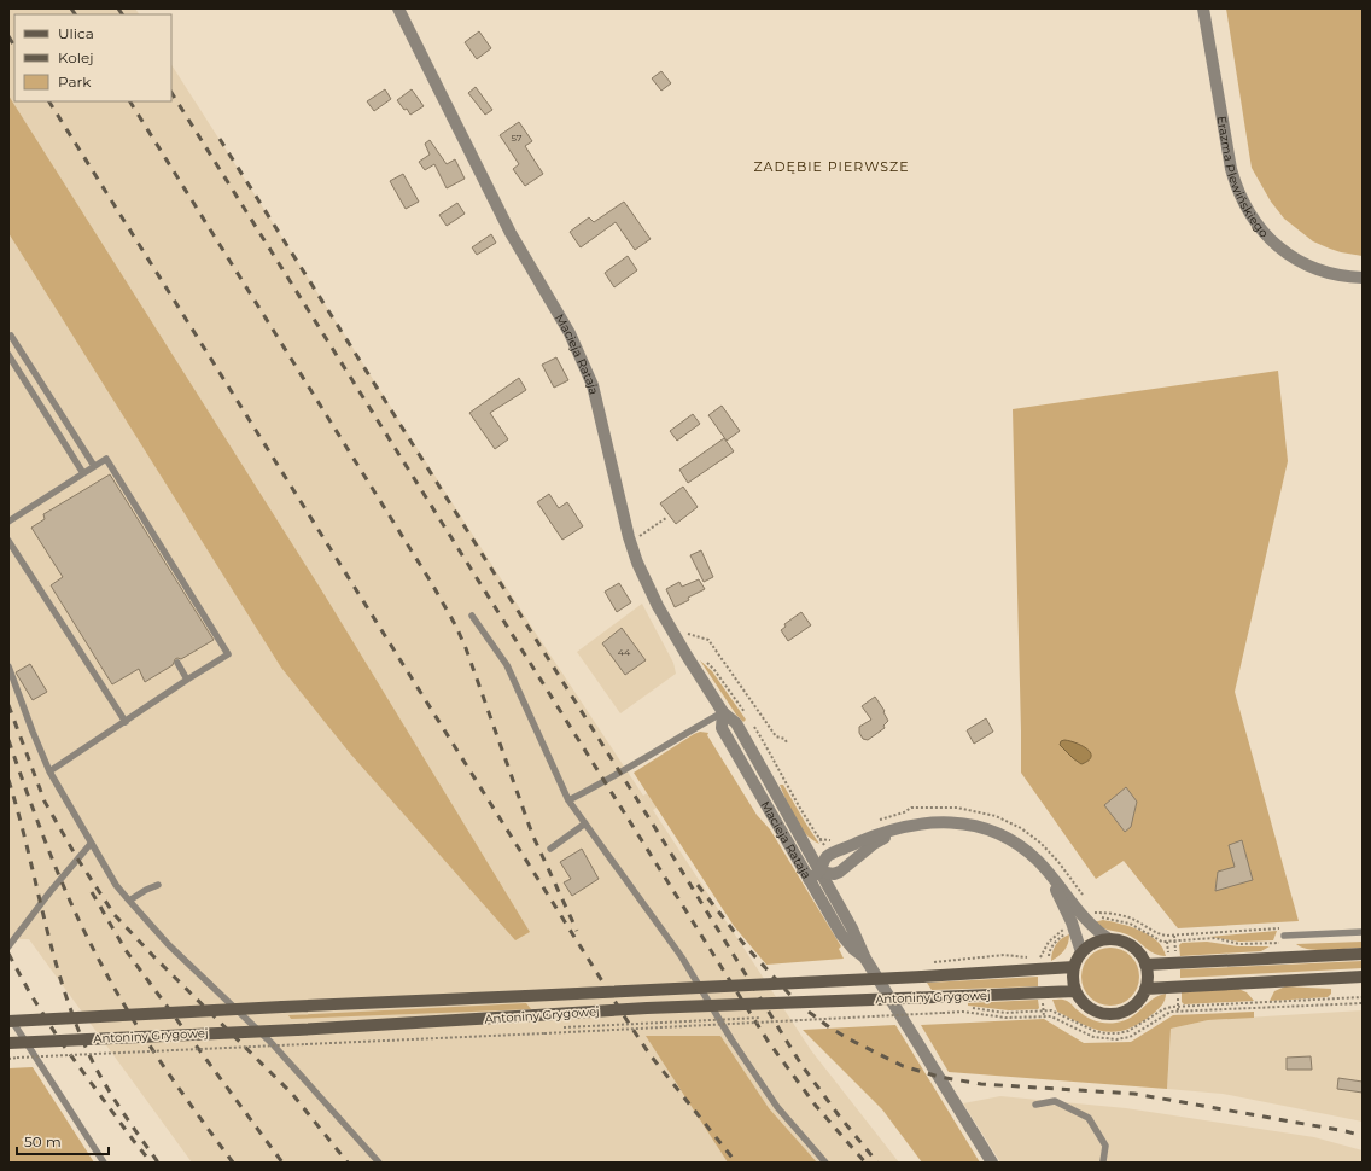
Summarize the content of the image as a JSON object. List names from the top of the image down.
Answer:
{
  "streets": {
    "street": ["Erazma Plewińskiego", "Macieja Rataja", "Antoniny Grygowej"]
  },
  "districts": ["ZADĘBIE PIERWSZE"],
  "house_numbers": ["57", "44"],
  "legend": ["Ulica", "Kolej", "Park"],
  "scale_bar": "50 m"
}
